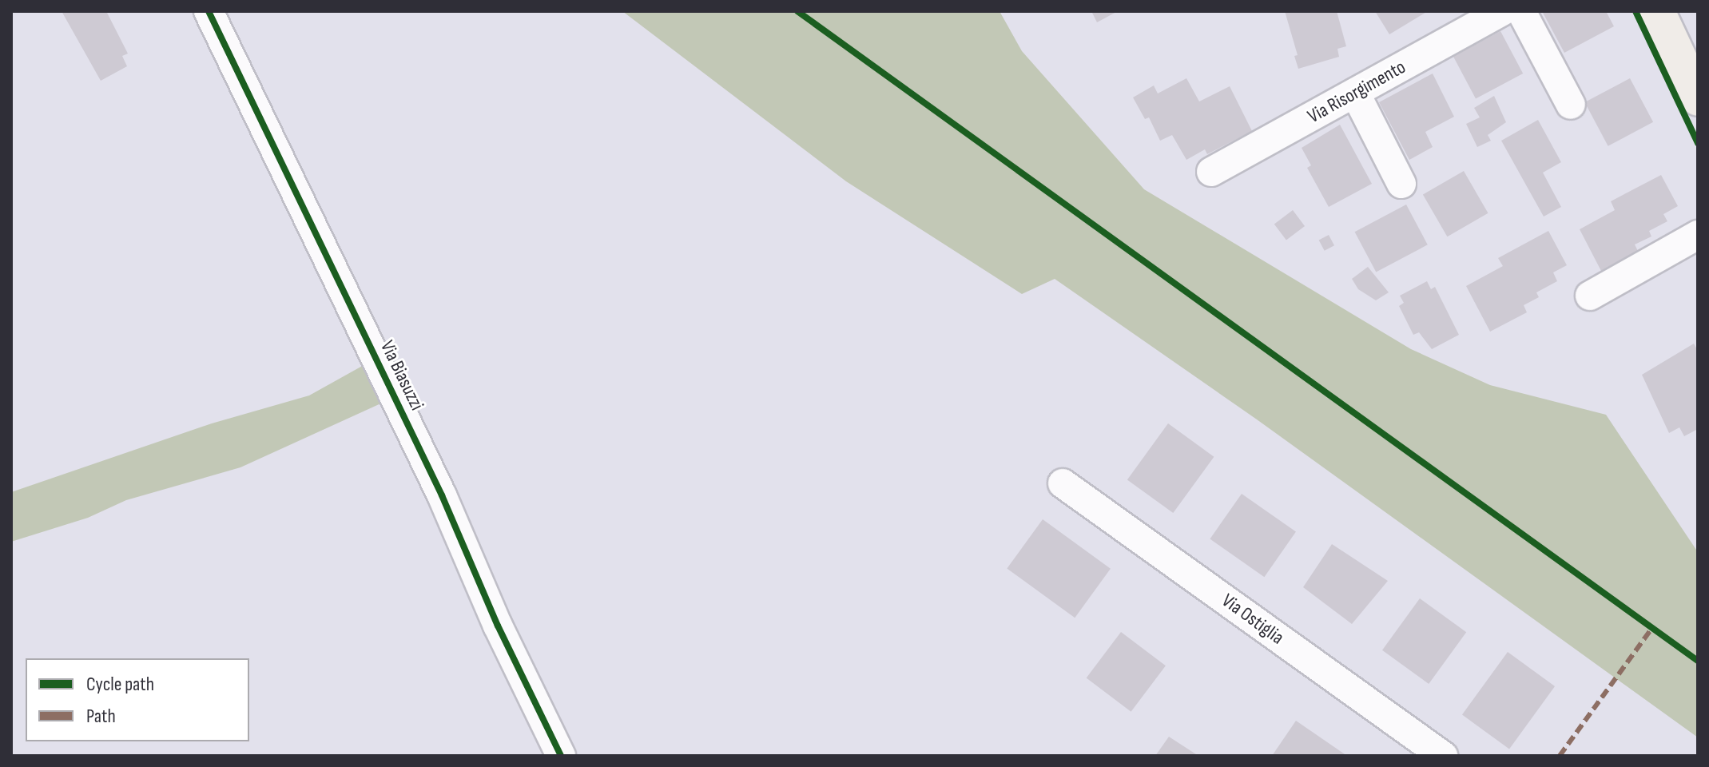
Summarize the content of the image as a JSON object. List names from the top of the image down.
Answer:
{
  "streets": {
    "street": ["Via Risorgimento", "Via Biasuzzi", "Via Ostiglia"]
  },
  "legend": ["Cycle path", "Path"]
}
